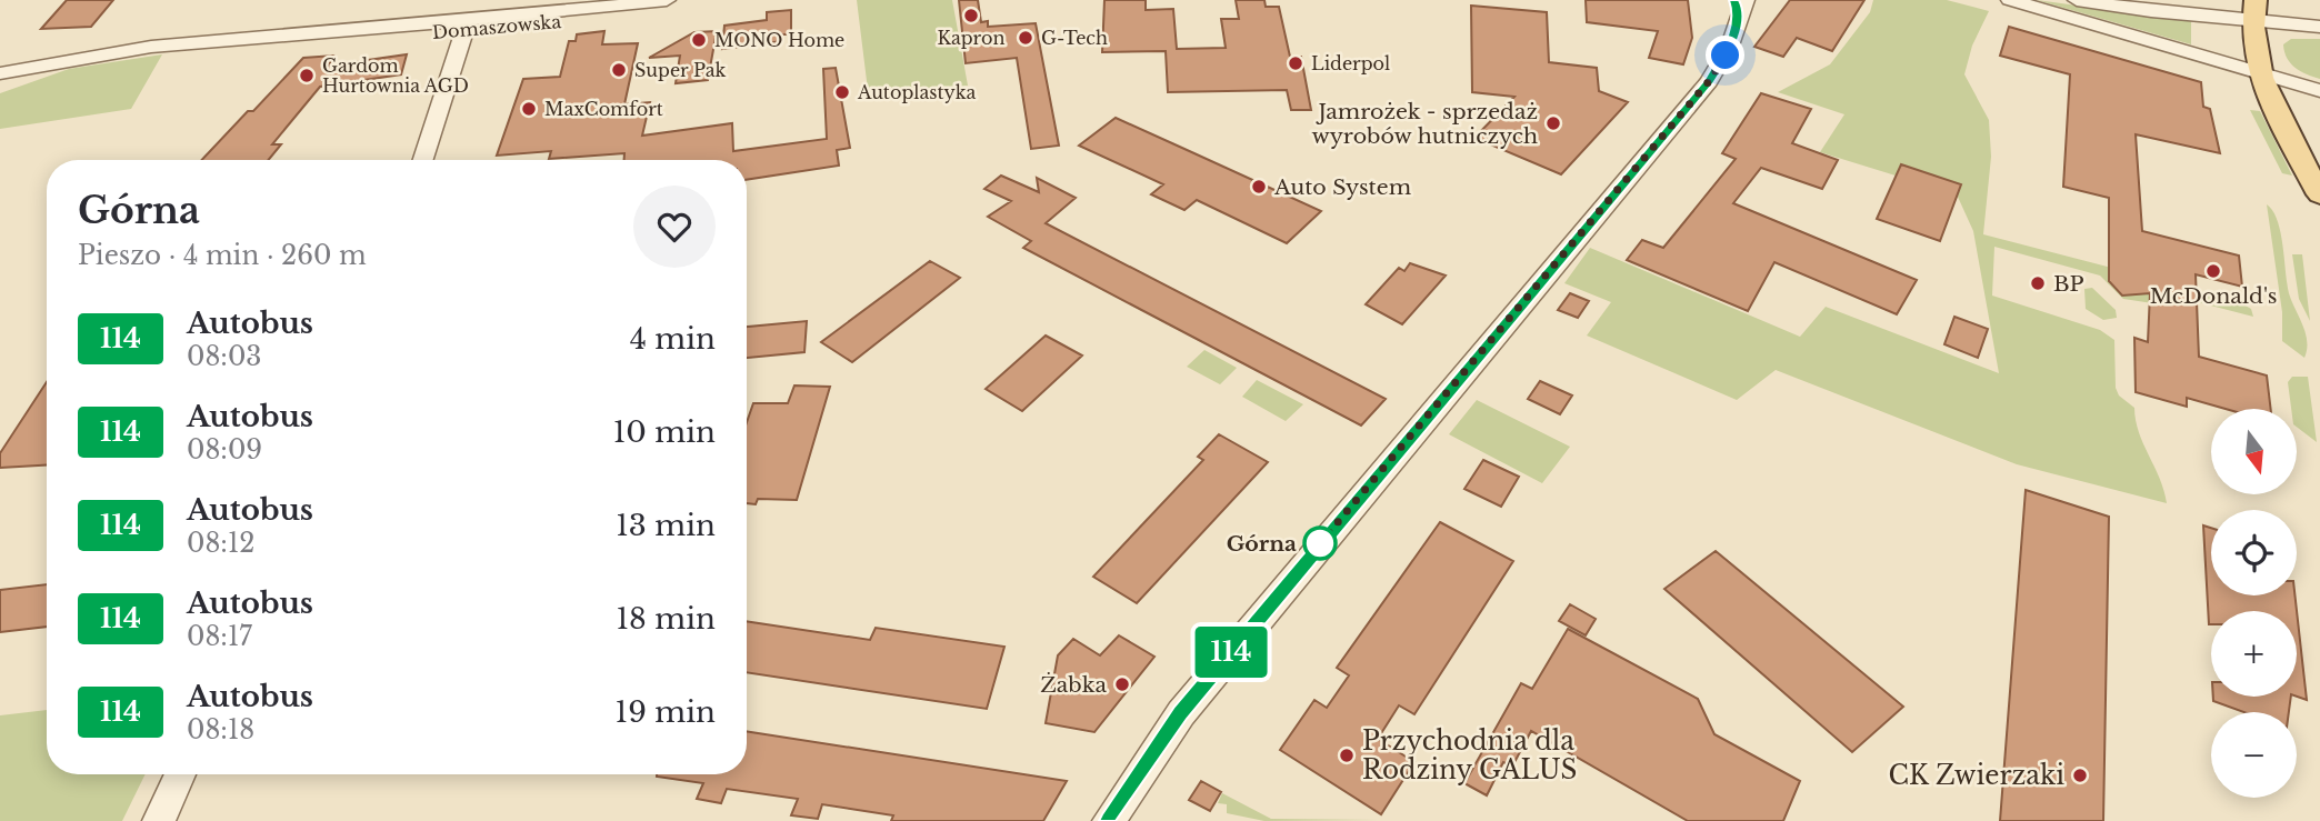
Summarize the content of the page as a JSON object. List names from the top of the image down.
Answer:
{
  "streets": {
    "street": ["Domaszowska"]
  },
  "places": [
    "Kapron",
    "G-Tech",
    "MONO Home",
    "Liderpol",
    "Super Pak",
    "Gardom Hurtownia AGD",
    "Autoplastyka",
    "MaxComfort",
    "Jamrożek - sprzedaż wyrobów hutniczych",
    "Auto System",
    "McDonald's",
    "BP",
    "Górna",
    "Żabka",
    "Przychodnia dla Rodziny GALUS",
    "CK Zwierzaki"
  ],
  "lines": ["bus line 114"],
  "north": "bottom",
  "page": {
    "on_map": "114",
    "heading": ["Górna", "Pieszo · 4 min · 260 m"],
    "list": [
      {
        "mark": "114",
        "name": "Autobus",
        "note": "08:03",
        "value": "4 min"
      },
      {
        "mark": "114",
        "name": "Autobus",
        "note": "08:09",
        "value": "10 min"
      },
      {
        "mark": "114",
        "name": "Autobus",
        "note": "08:12",
        "value": "13 min"
      },
      {
        "mark": "114",
        "name": "Autobus",
        "note": "08:17",
        "value": "18 min"
      },
      {
        "mark": "114",
        "name": "Autobus",
        "note": "08:18",
        "value": "19 min"
      }
    ],
    "map_buttons": ["+", "−"]
  }
}
